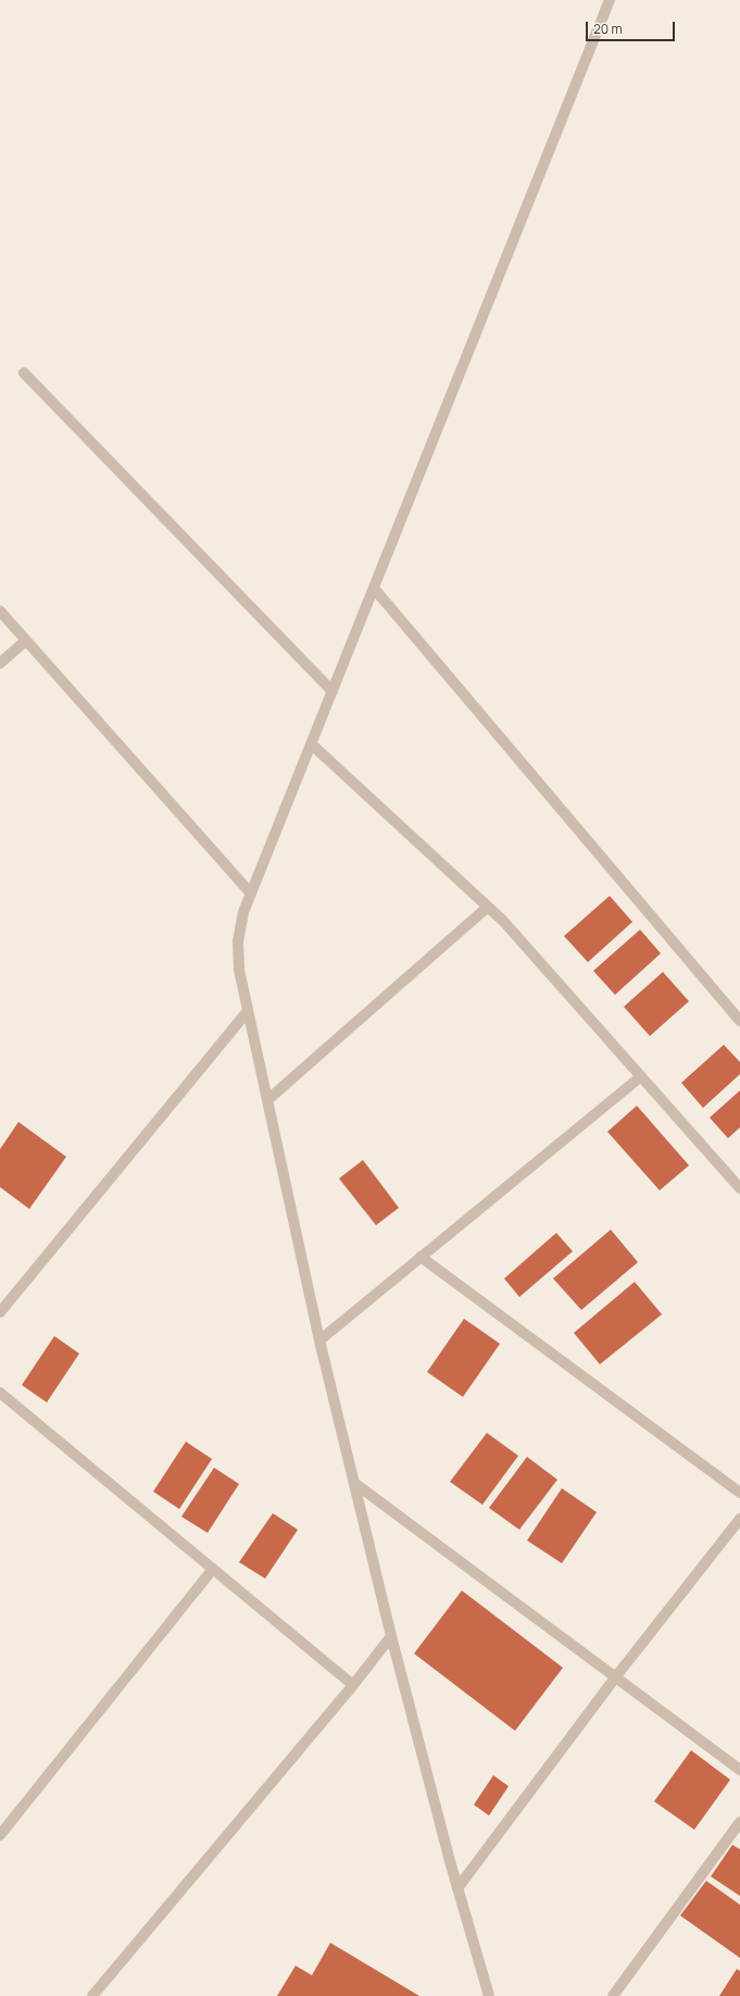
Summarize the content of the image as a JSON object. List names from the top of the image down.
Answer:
{
  "scale_bar": "20 m"
}
